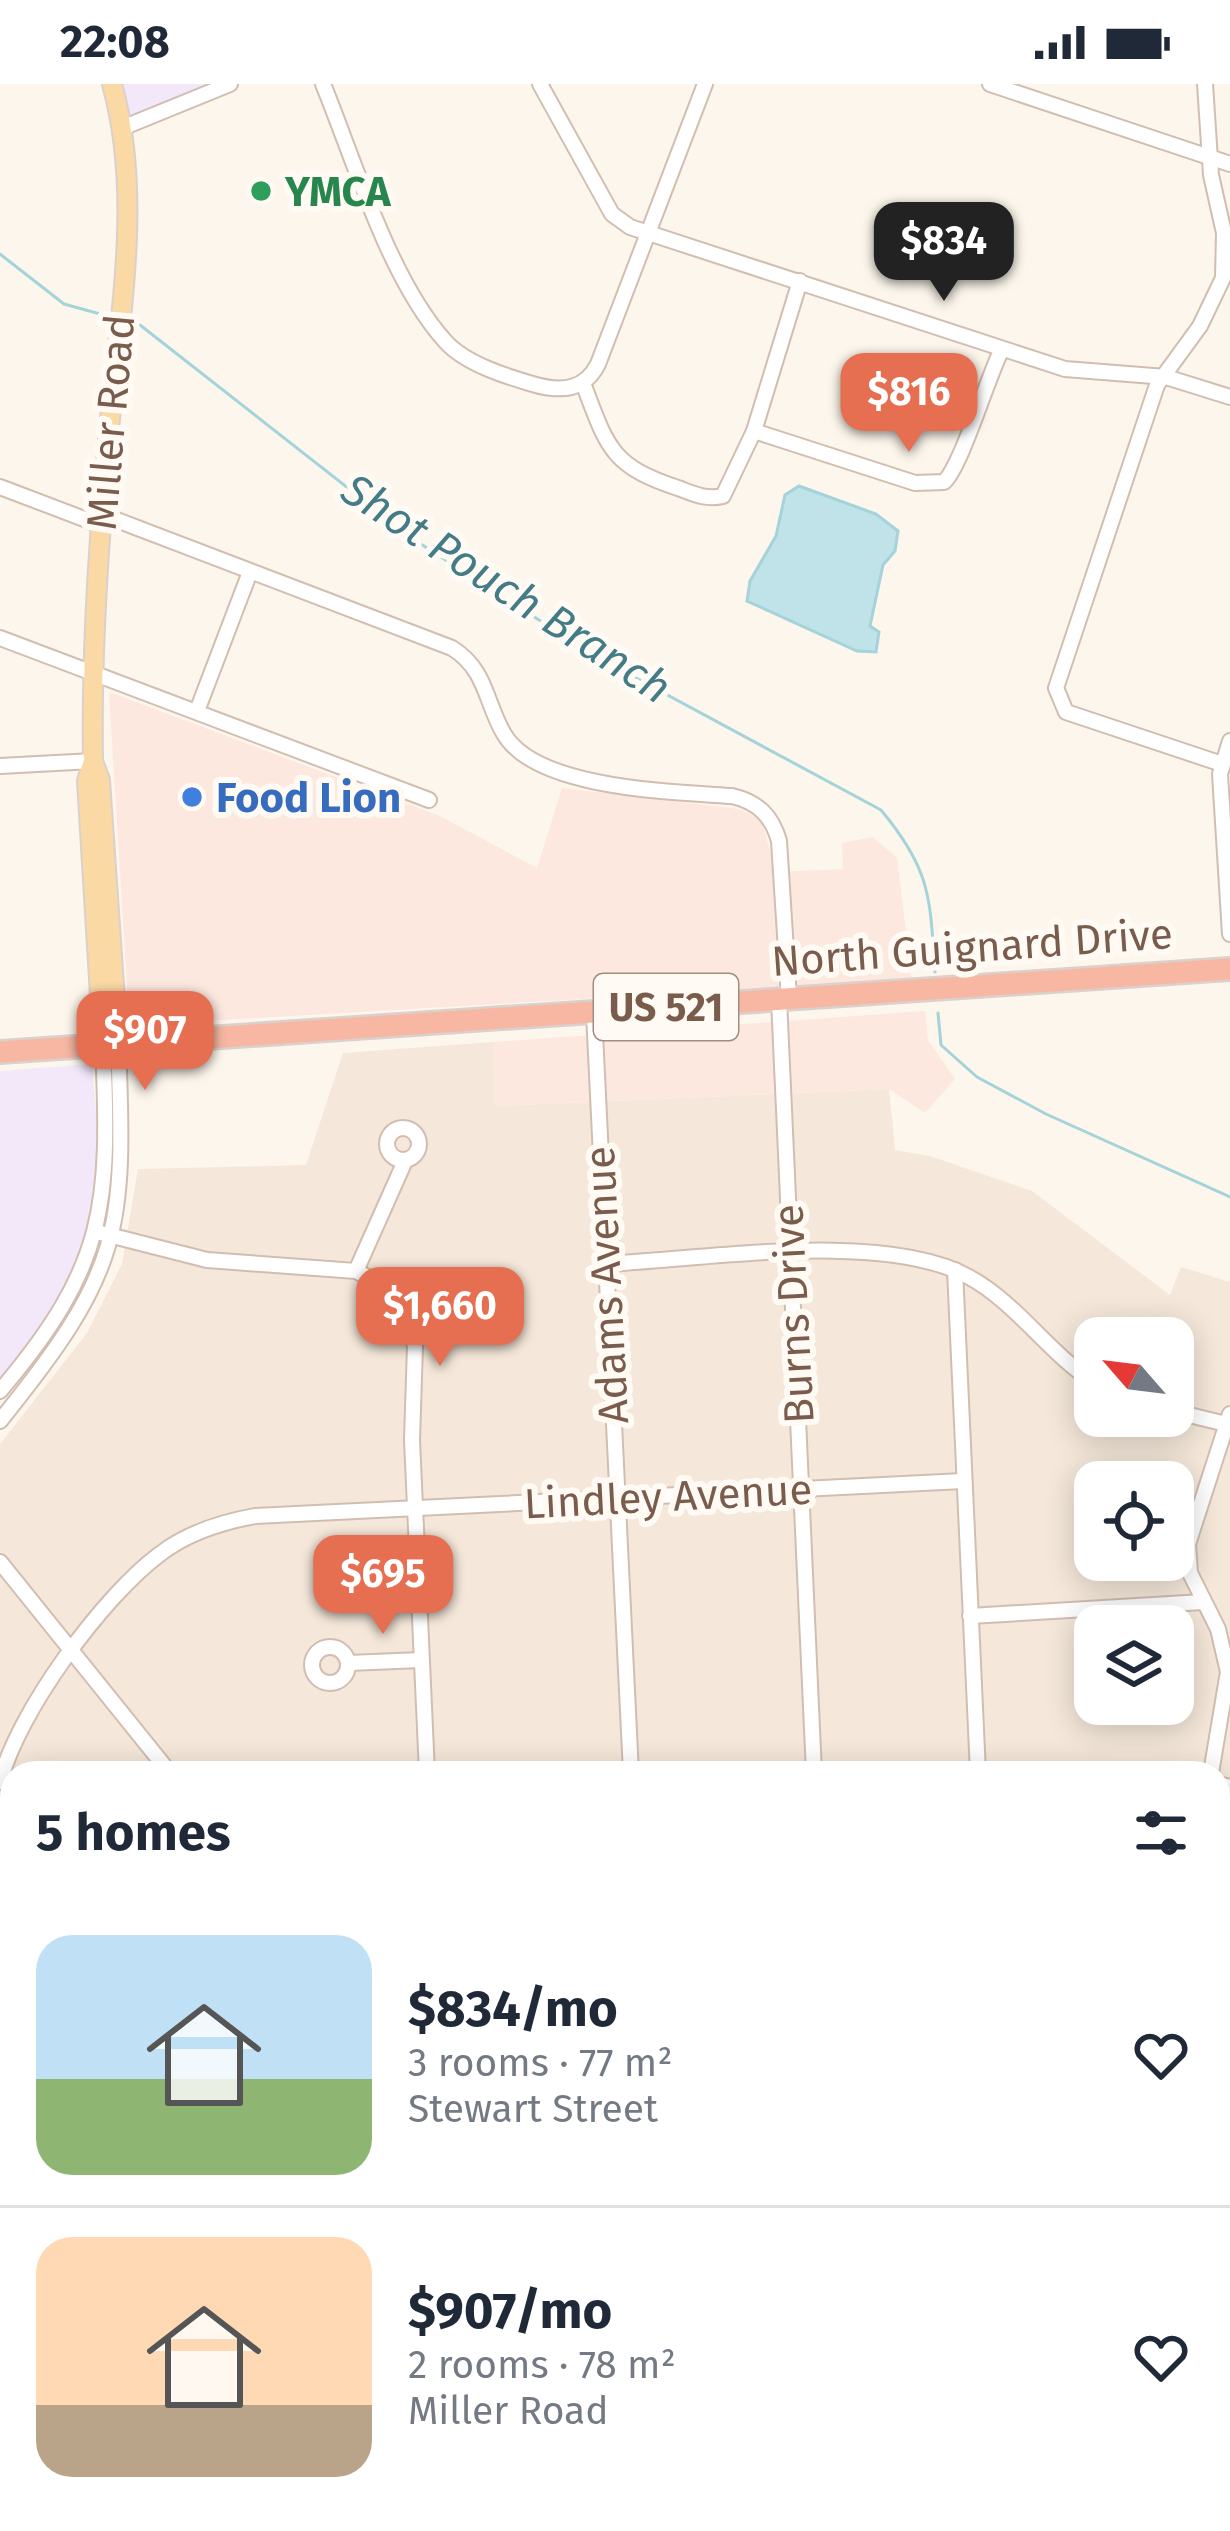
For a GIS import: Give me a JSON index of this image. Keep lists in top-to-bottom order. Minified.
{"streets":{"highway":["North Guignard Drive","US 521"],"main road":["Miller Road"],"street":["Adams Avenue","Burns Drive","Lindley Avenue"]},"crossings":[["Miller Road","North Guignard Drive"],["Miller Road","Burns Drive"],["North Guignard Drive","Adams Avenue"],["North Guignard Drive","Burns Drive"],["Adams Avenue","Lindley Avenue"],["Burns Drive","Lindley Avenue"]],"water":["Shot Pouch Branch"],"places":["YMCA","Food Lion"],"north":"top left","page":{"status":"22:08","price":["$834","$816","$907","$1,660","$695"],"heading":"5 homes","list":[{"name":"$834/mo","note":"3 rooms · 77 m² · Stewart Street"},{"name":"$907/mo","note":"2 rooms · 78 m² · Miller Road"}]}}
